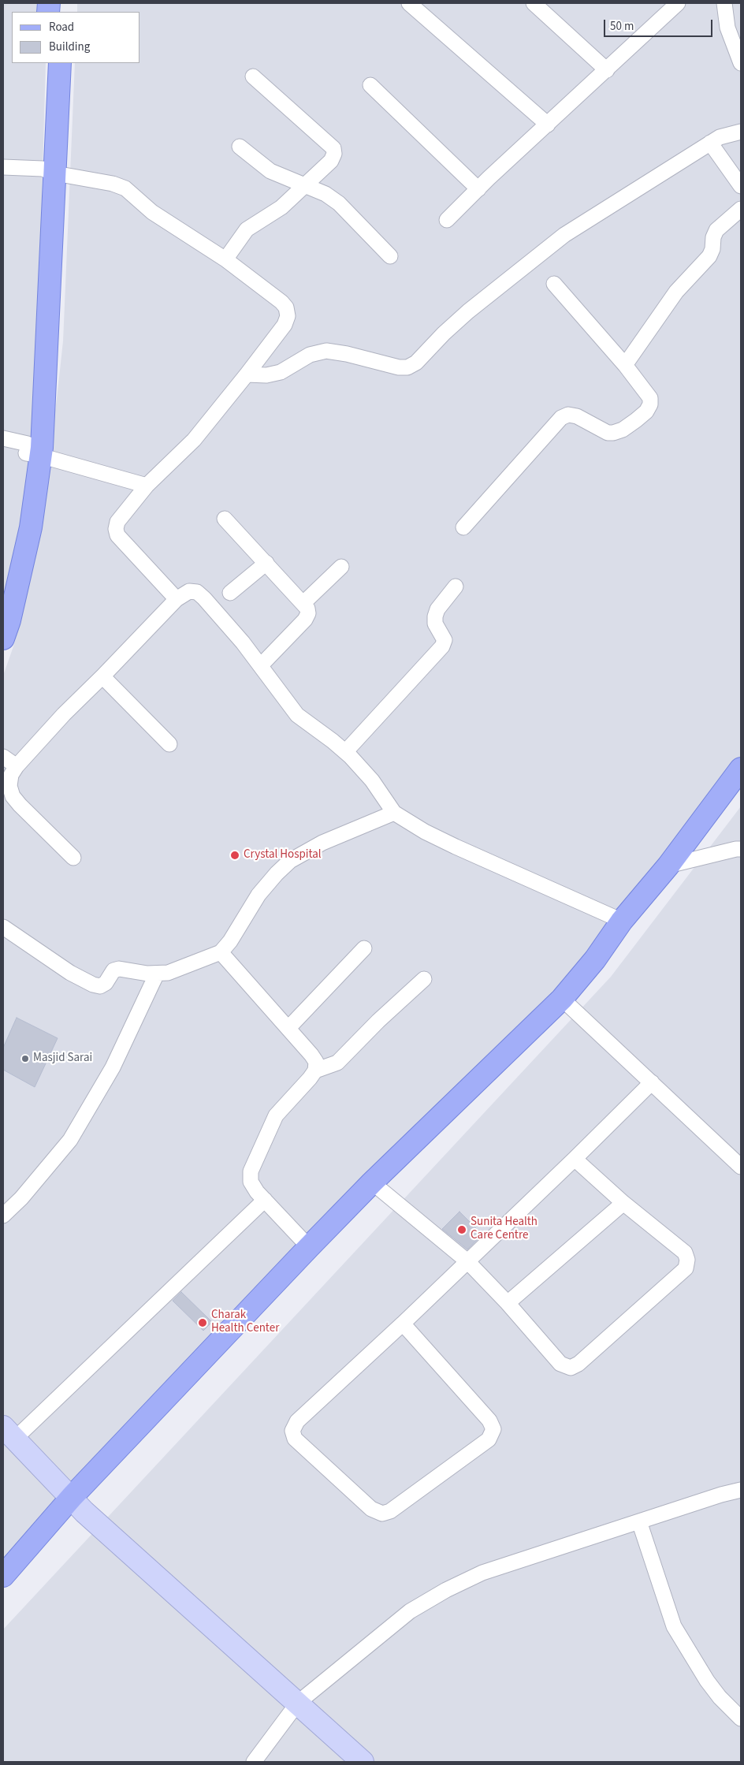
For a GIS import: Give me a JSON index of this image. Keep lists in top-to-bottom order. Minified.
{"places":["Crystal Hospital","Masjid Sarai","Sunita Health Care Centre","Charak Health Center"],"legend":["Road","Building"],"scale_bar":"50 m"}
